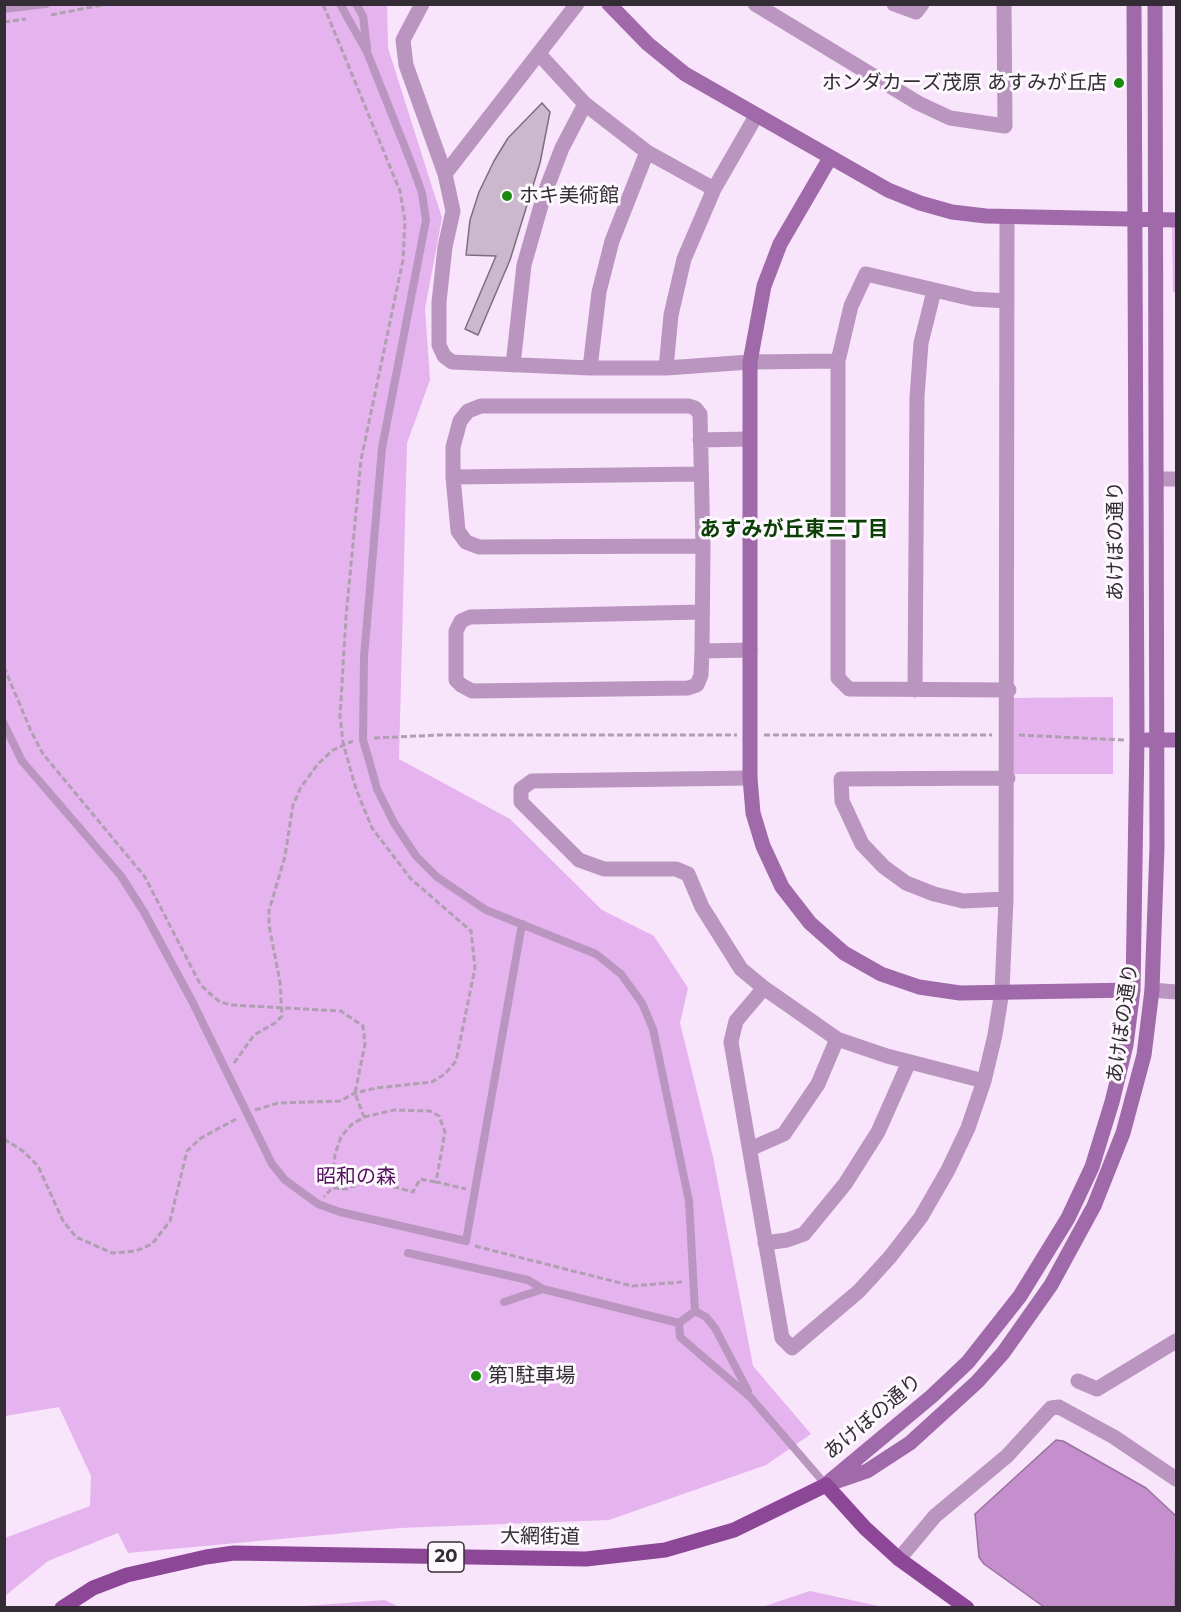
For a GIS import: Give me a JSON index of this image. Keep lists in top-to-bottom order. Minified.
{"streets":{"main road":["大網街道","20"],"street":["あけぼの通り"]},"crossings":[["あけぼの通り","大網街道"]],"districts":["あすみが丘東三丁目"],"parks":["昭和の森"],"places":["ホンダカーズ茂原 あすみが丘店","ホキ美術館","第1駐車場"]}
